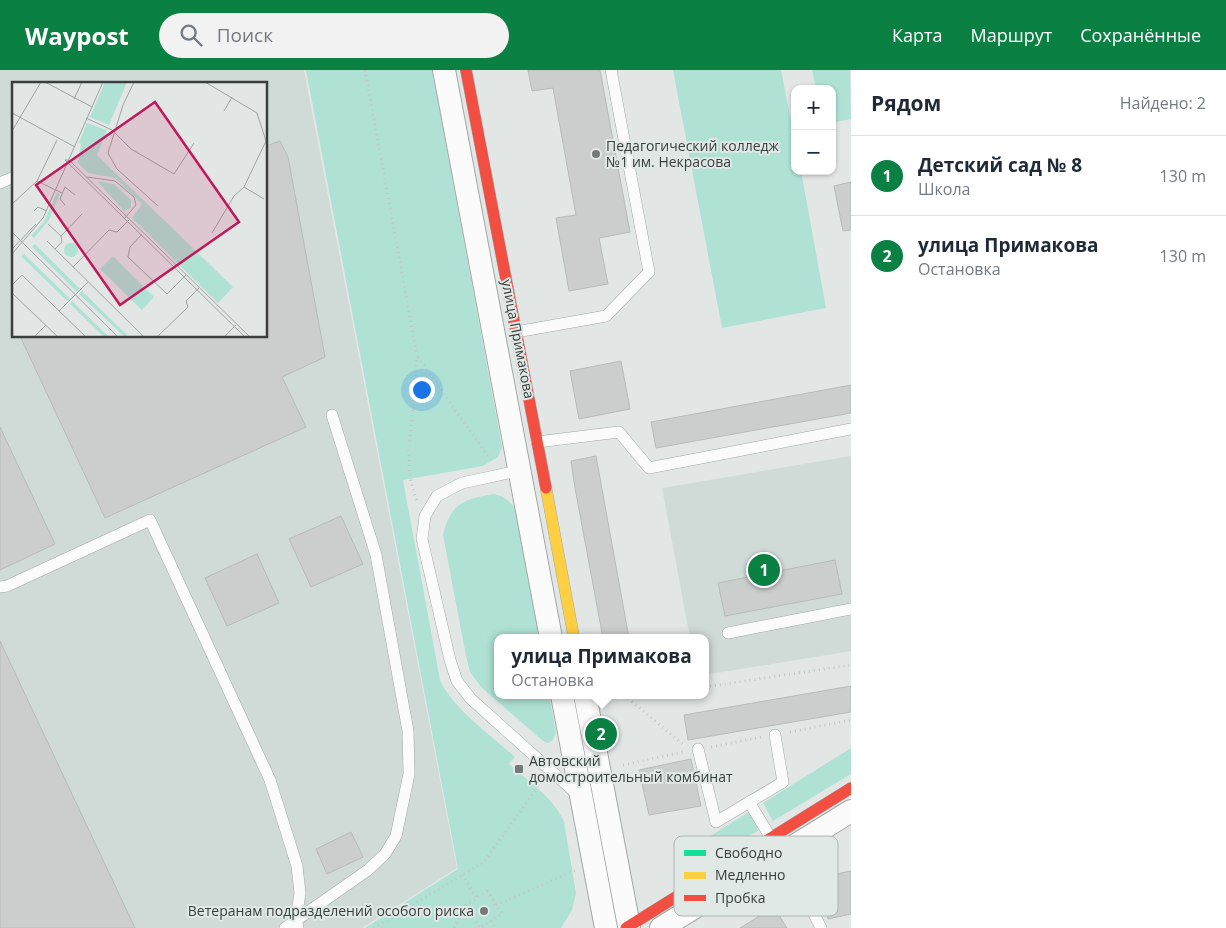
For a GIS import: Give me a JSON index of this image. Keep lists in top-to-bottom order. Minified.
{"streets":{"street":["улица Примакова"]},"places":{"other":["Педагогический колледж №1 им. Некрасова","Ветеранам подразделений особого риска"],"transit":["Автовский домостроительный комбинат"]},"legend":["Свободно","Медленно","Пробка"],"page":{"header":"Waypost","search":"Поиск","nav":["Карта","Маршрут","Сохранённые"],"heading":["Рядом","Найдено: 2"],"map_buttons":["+","−"],"list":[{"mark":"1","name":"Детский сад № 8","note":"Школа","value":"130 m"},{"mark":"2","name":"улица Примакова","note":"Остановка","value":"130 m"}],"pins":["1","2"],"popup":["улица Примакова","Остановка"]}}
